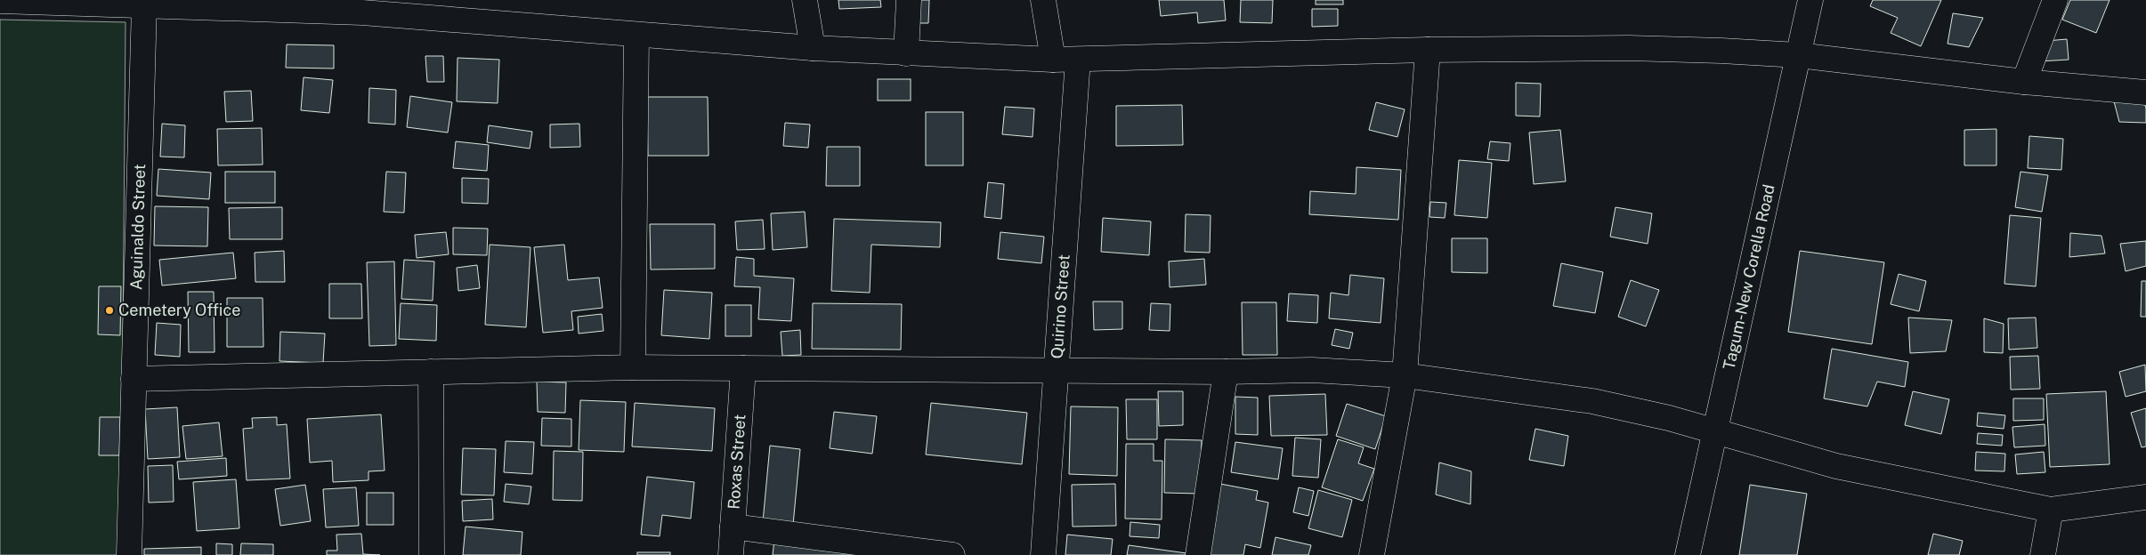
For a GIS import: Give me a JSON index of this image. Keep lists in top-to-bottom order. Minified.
{"streets":{"street":["Aguinaldo Street","Tagum-New Corella Road","Quirino Street","Roxas Street"]},"places":["Cemetery Office"]}
